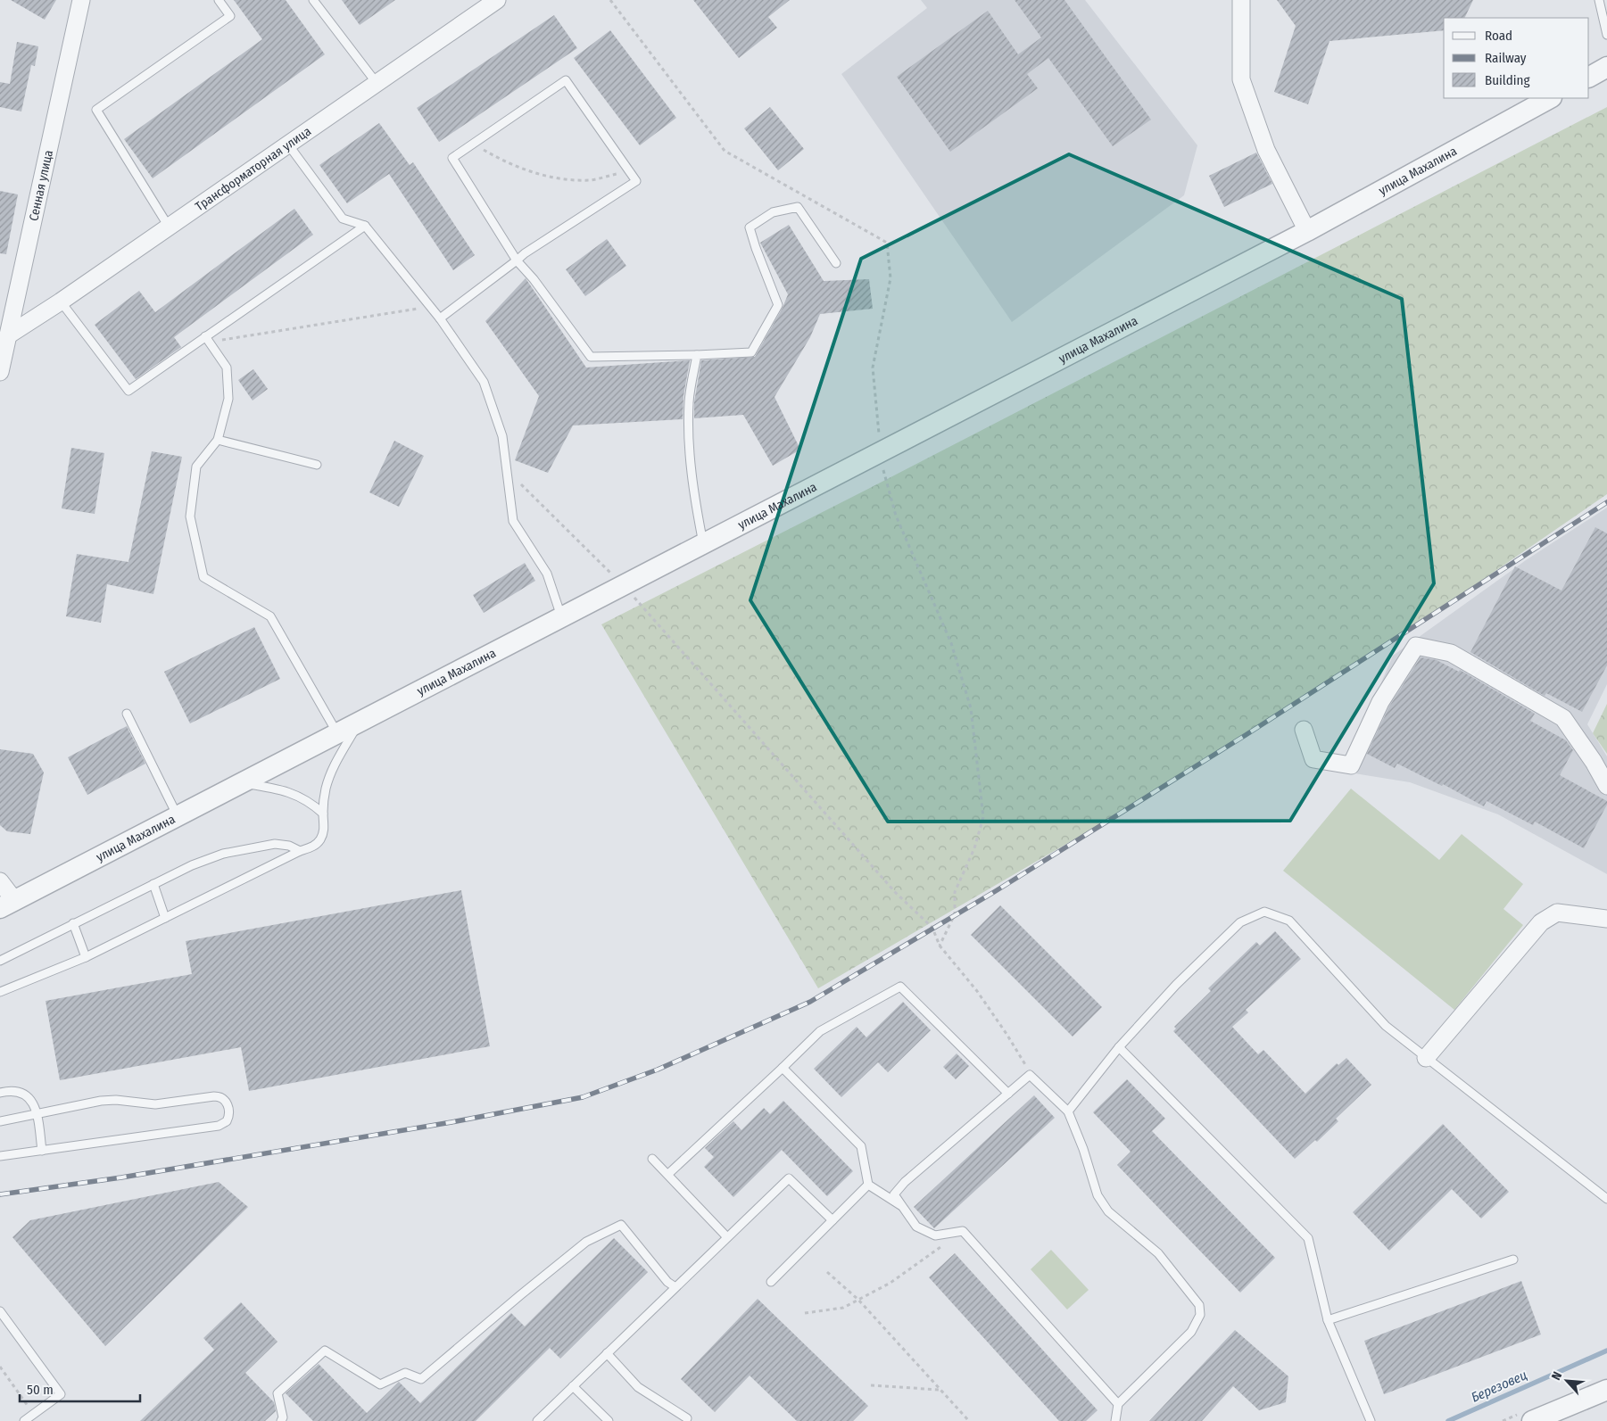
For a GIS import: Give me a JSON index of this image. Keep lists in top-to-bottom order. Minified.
{"streets":{"street":["Трансформаторная улица","улица Махалина","Сенная улица"]},"crossings":[["Трансформаторная улица","Сенная улица"]],"water":["Березовец"],"legend":["Road","Railway","Building"],"scale_bar":"50 m","north":"top left"}
